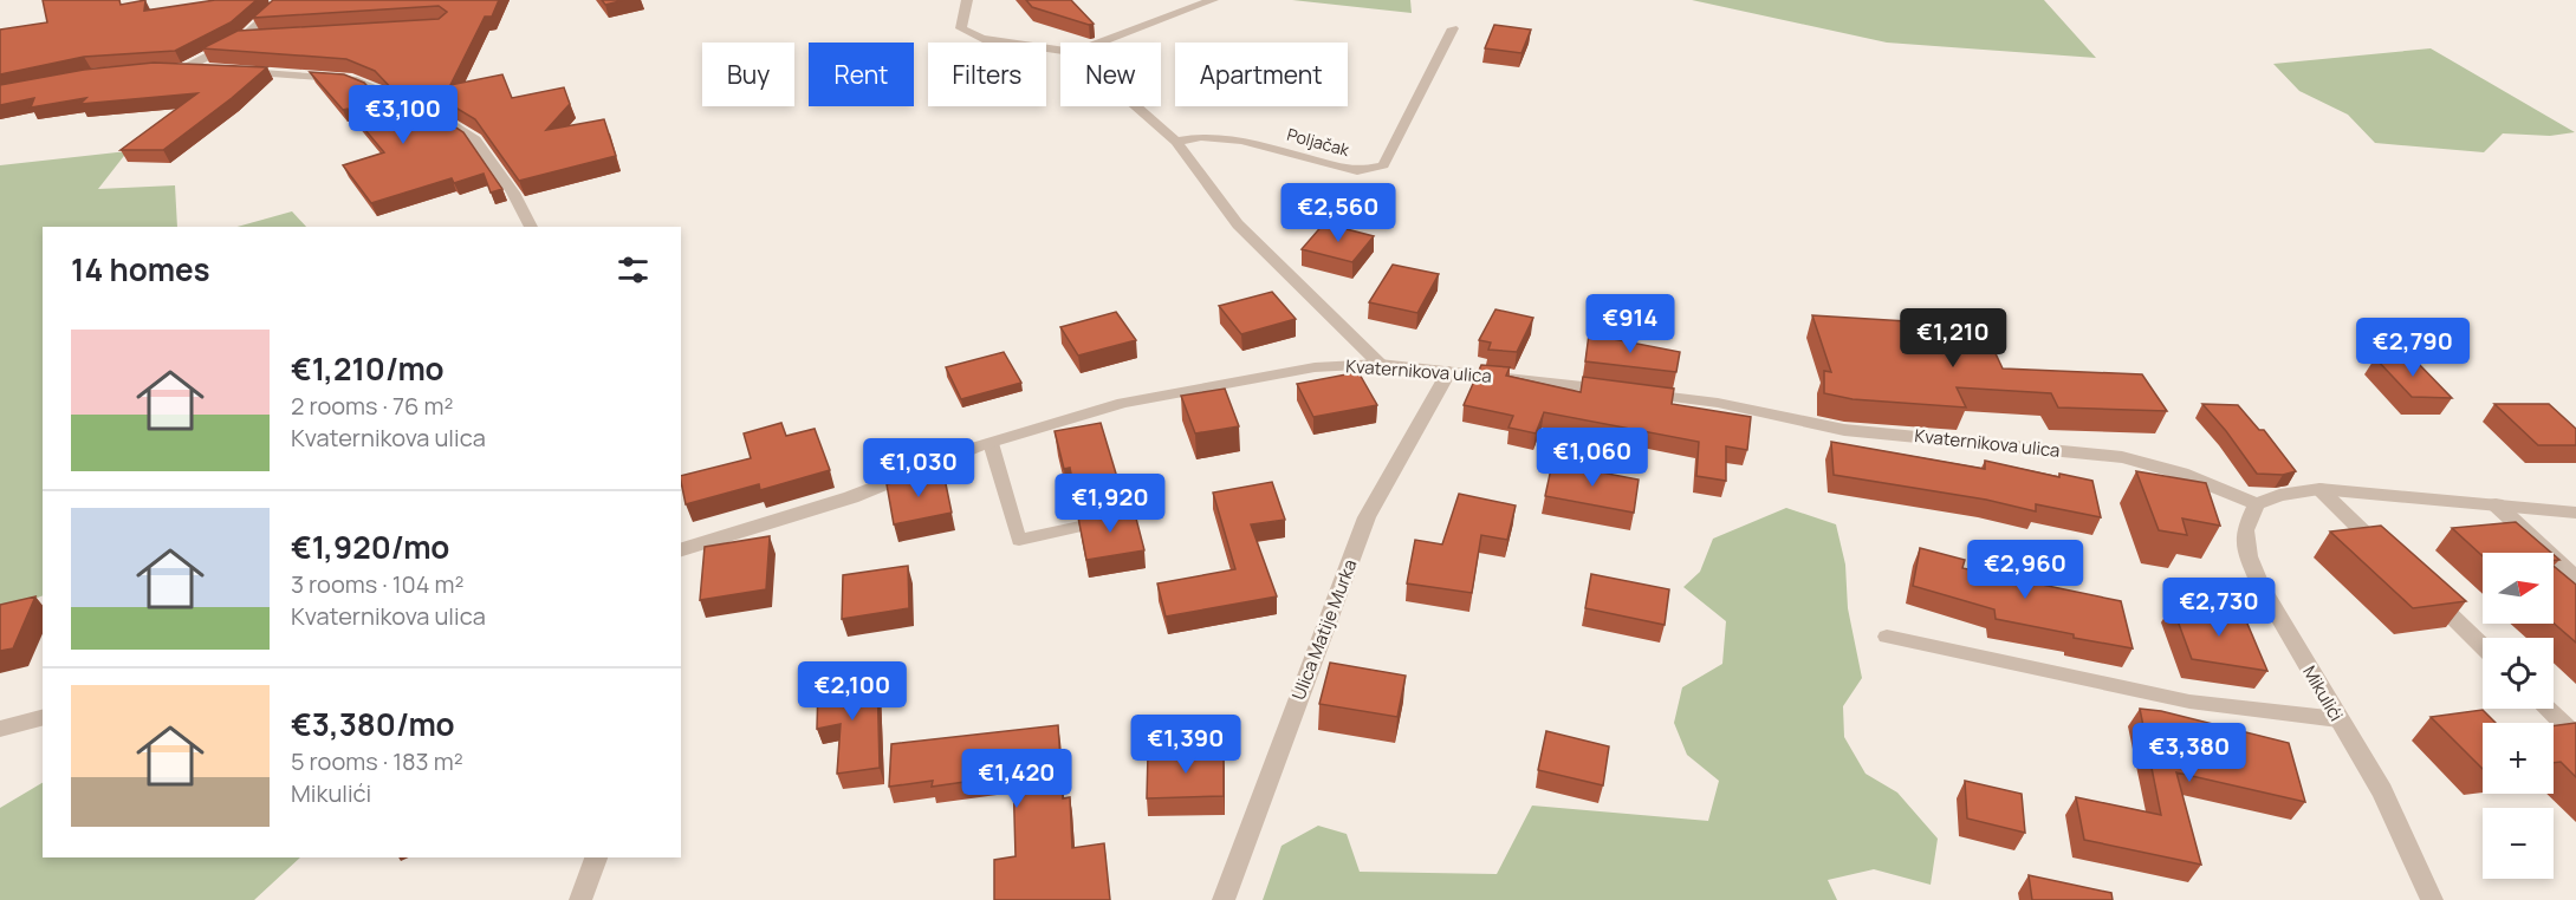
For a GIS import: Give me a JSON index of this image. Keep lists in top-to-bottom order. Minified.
{"streets":{"street":["Poljačak","Kvaternikova ulica","Ulica Matije Murka","Mikulići"]},"crossings":[["Kvaternikova ulica","Ulica Matije Murka"],["Kvaternikova ulica","Mikulići"]],"north":"right","page":{"chip":["Buy","Rent","Filters","New","Apartment"],"price":["€3,100","€2,560","€914","€1,210","€2,790","€1,060","€1,030","€1,920","€2,960","€2,730","€2,100","€1,390","€3,380","€1,420"],"heading":"14 homes","list":[{"name":"€1,210/mo","note":"2 rooms · 76 m² · Kvaternikova ulica"},{"name":"€1,920/mo","note":"3 rooms · 104 m² · Kvaternikova ulica"},{"name":"€3,380/mo","note":"5 rooms · 183 m² · Mikulići"}],"map_buttons":["+","−"]}}
